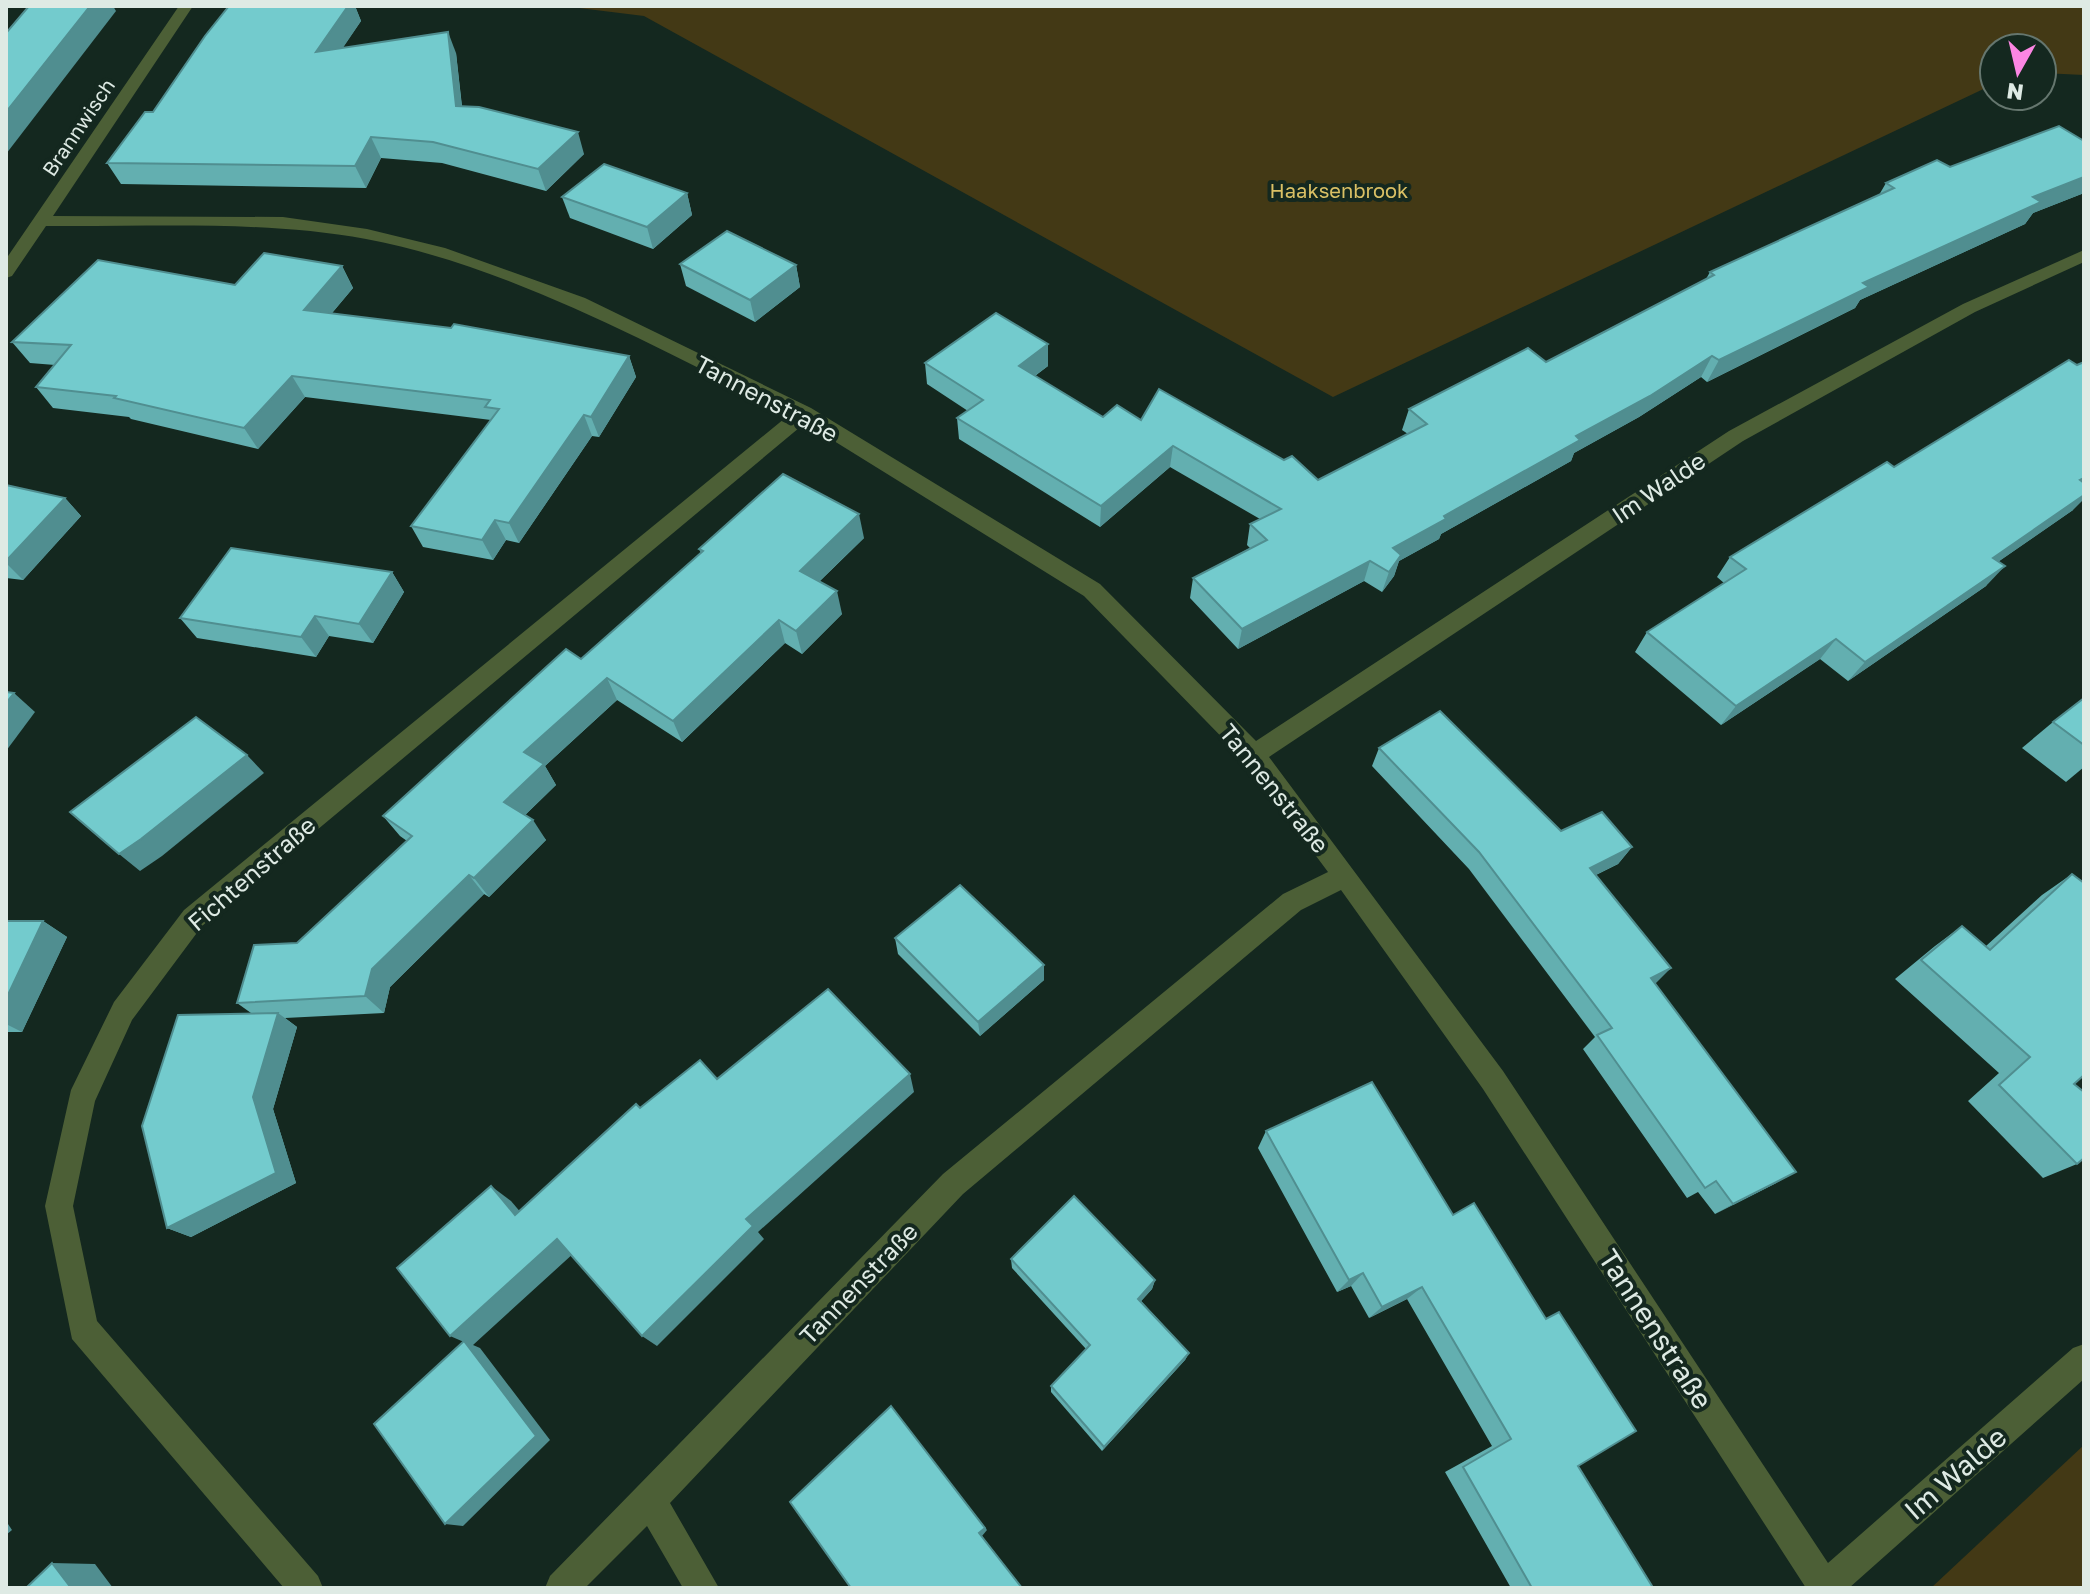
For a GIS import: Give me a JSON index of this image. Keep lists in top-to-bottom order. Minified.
{"streets":{"street":["Brannwisch","Tannenstraße","Im Walde","Fichtenstraße"]},"crossings":[["Brannwisch","Tannenstraße"],["Tannenstraße","Im Walde"],["Tannenstraße","Fichtenstraße"]],"parks":["Haaksenbrook"],"north":"bottom"}
